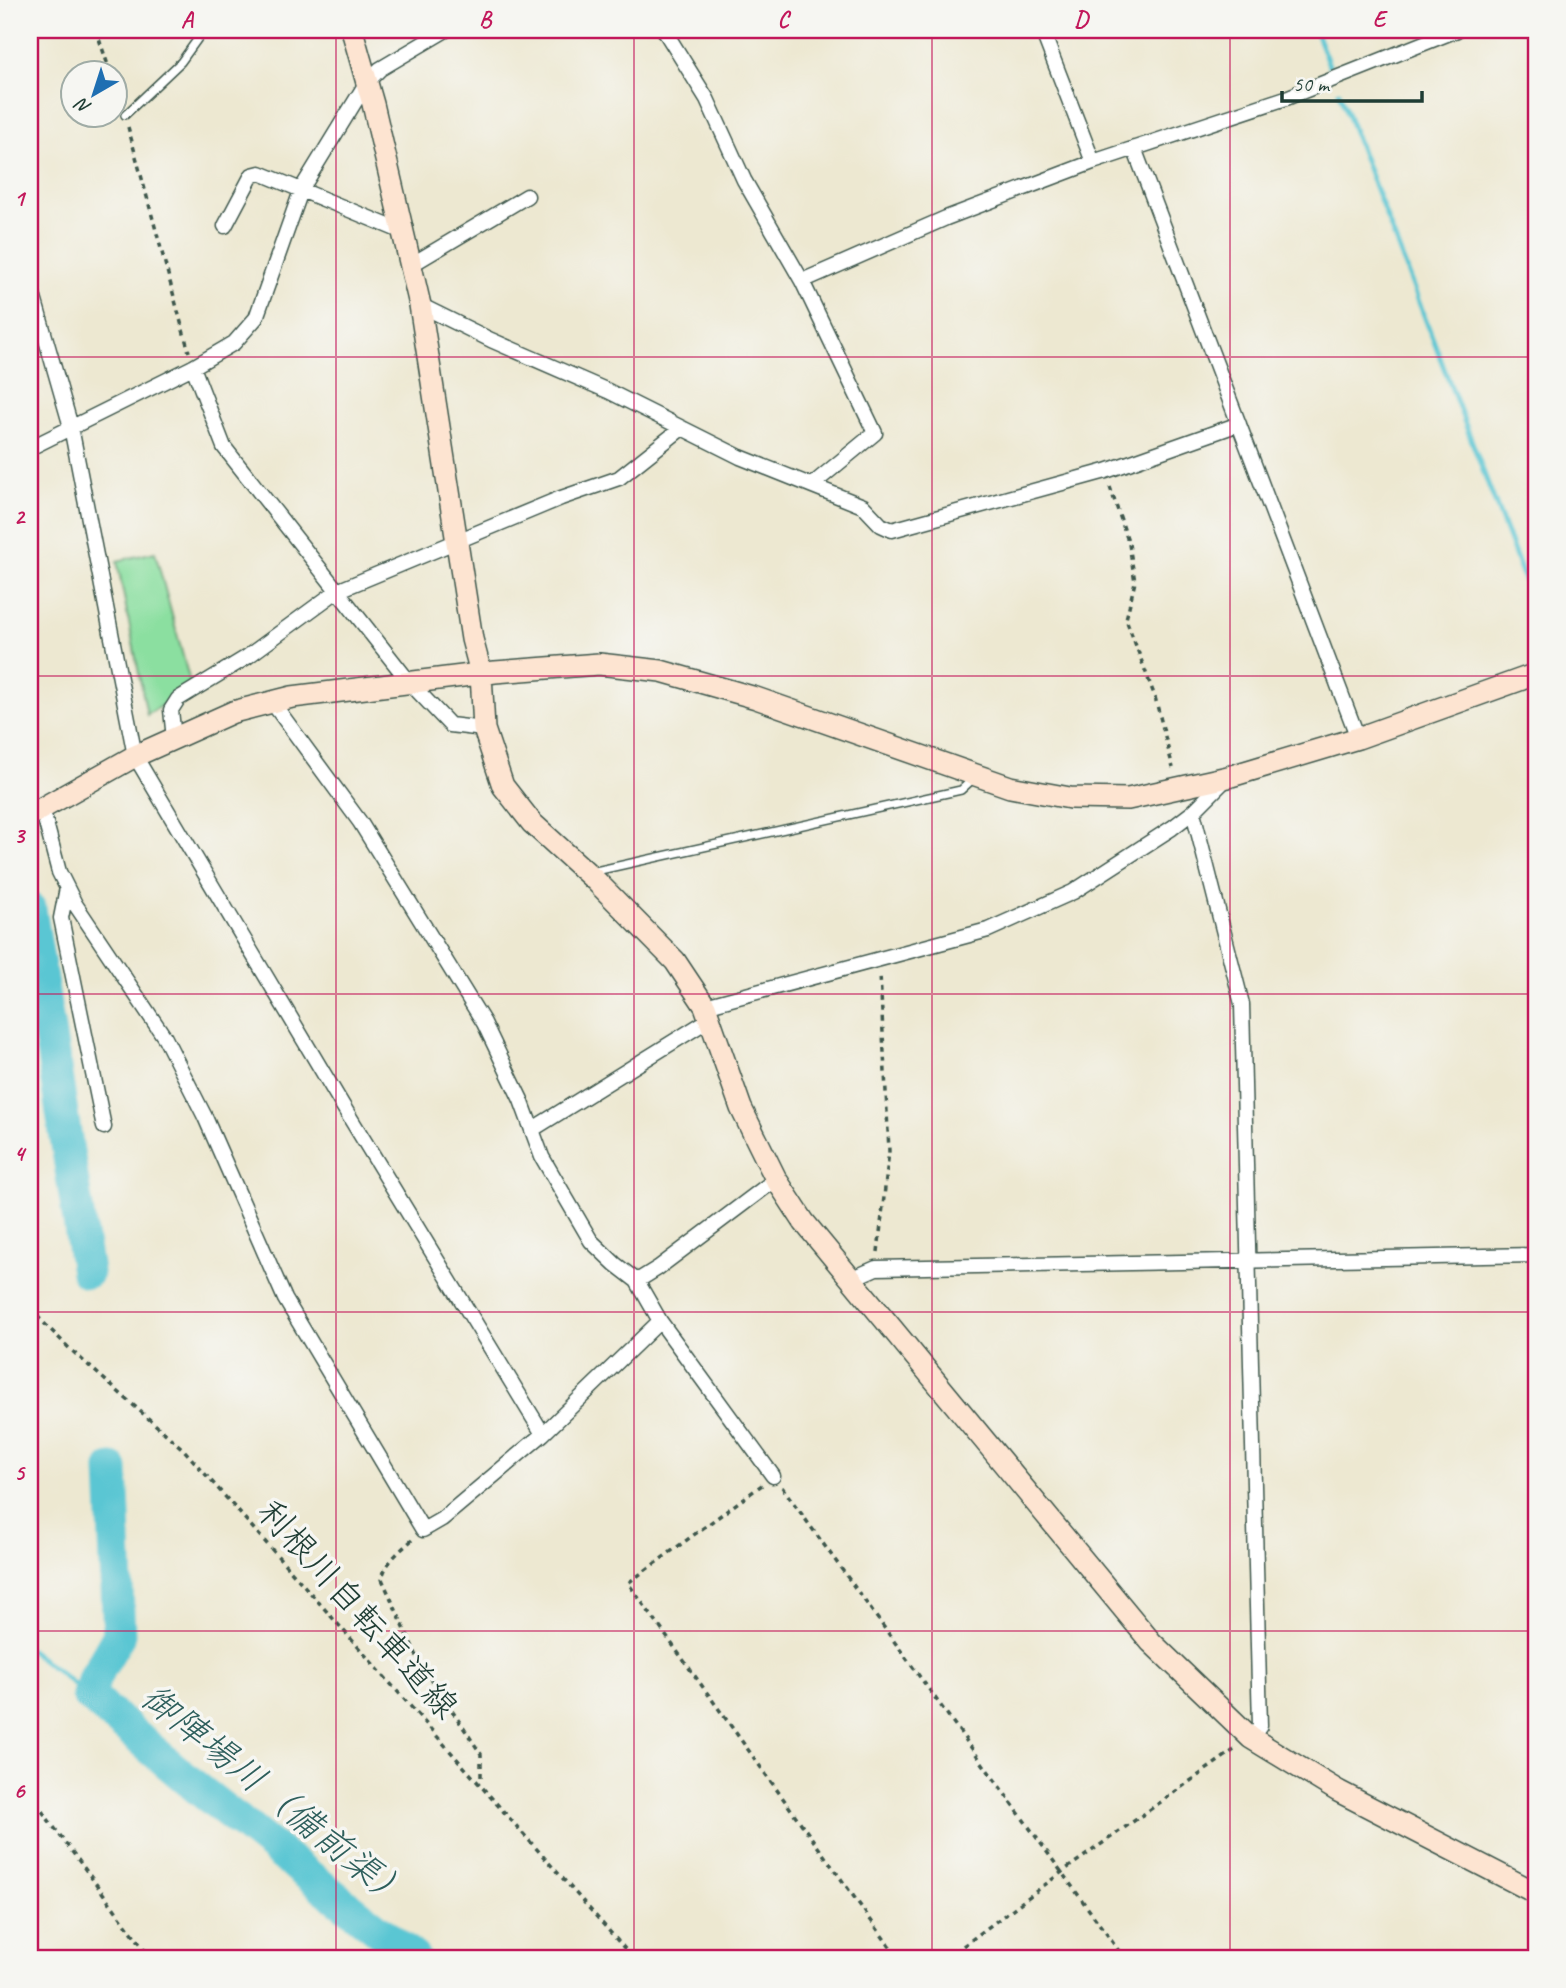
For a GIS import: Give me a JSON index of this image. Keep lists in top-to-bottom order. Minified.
{"streets":{"path":["利根川自転車道線"]},"water":["御陣場川（備前渠）"],"scale_bar":"50 m","north":"bottom left","grid":{"columns":["A","B","C","D","E"],"rows":["1","2","3","4","5","6"]}}
